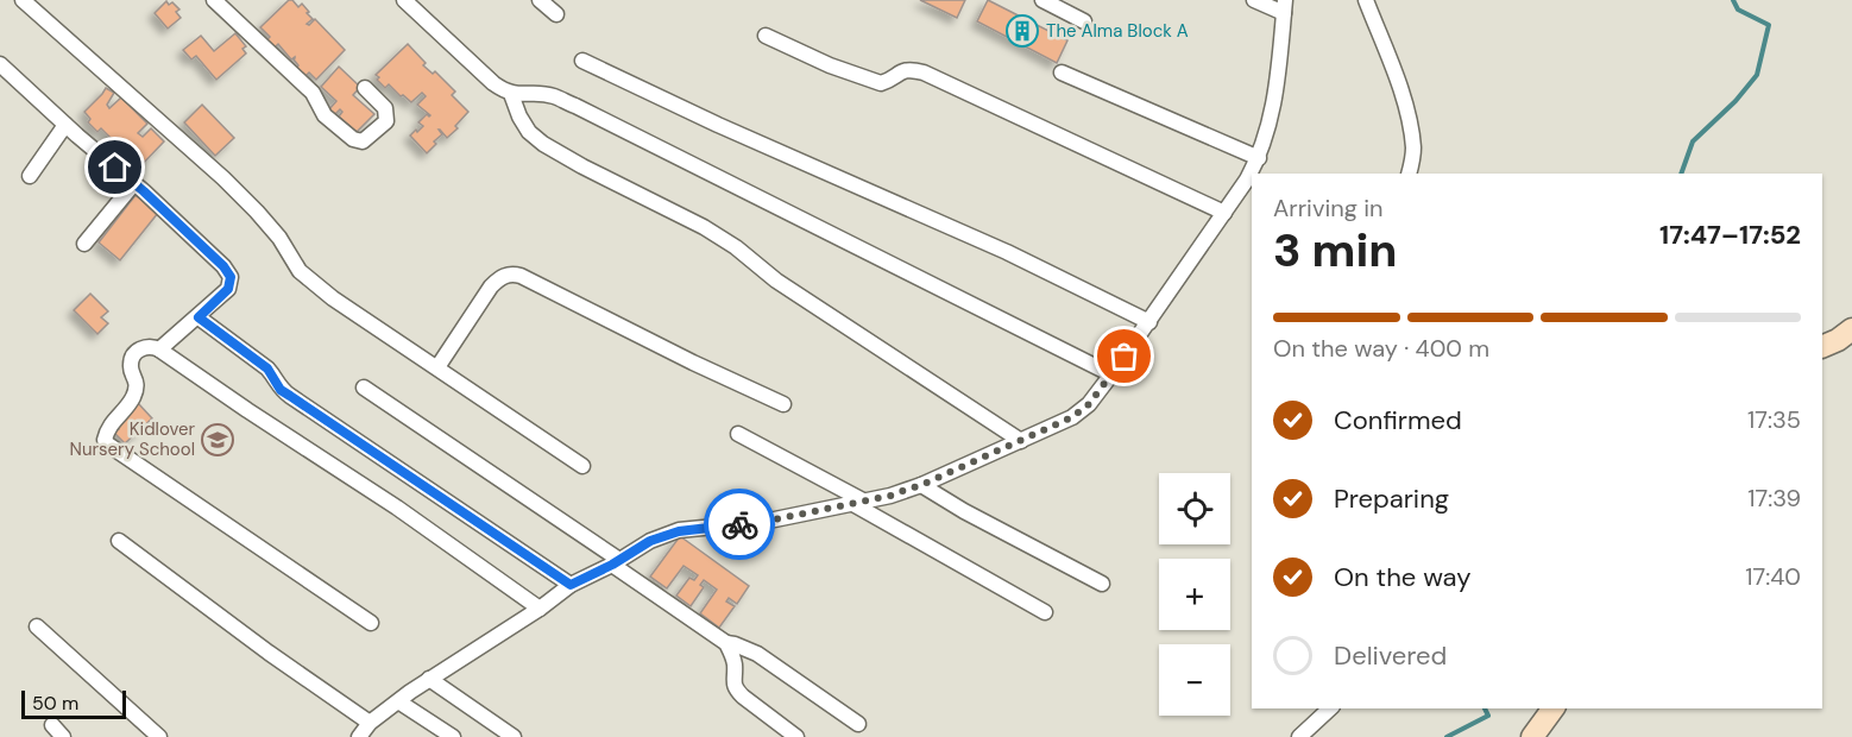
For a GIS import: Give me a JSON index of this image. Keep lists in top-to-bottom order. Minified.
{"places":{"building":["The Alma Block A"],"school or university":["Kidlover Nursery School"]},"scale_bar":"50 m","page":{"heading":["3 min","Arriving in","17:47–17:52"],"bar":"On the way · 400 m","list":[["Confirmed","17:35"],["Preparing","17:39"],["On the way","17:40"],"Delivered"],"map_buttons":["+","−"],"scale":"50 m"}}
